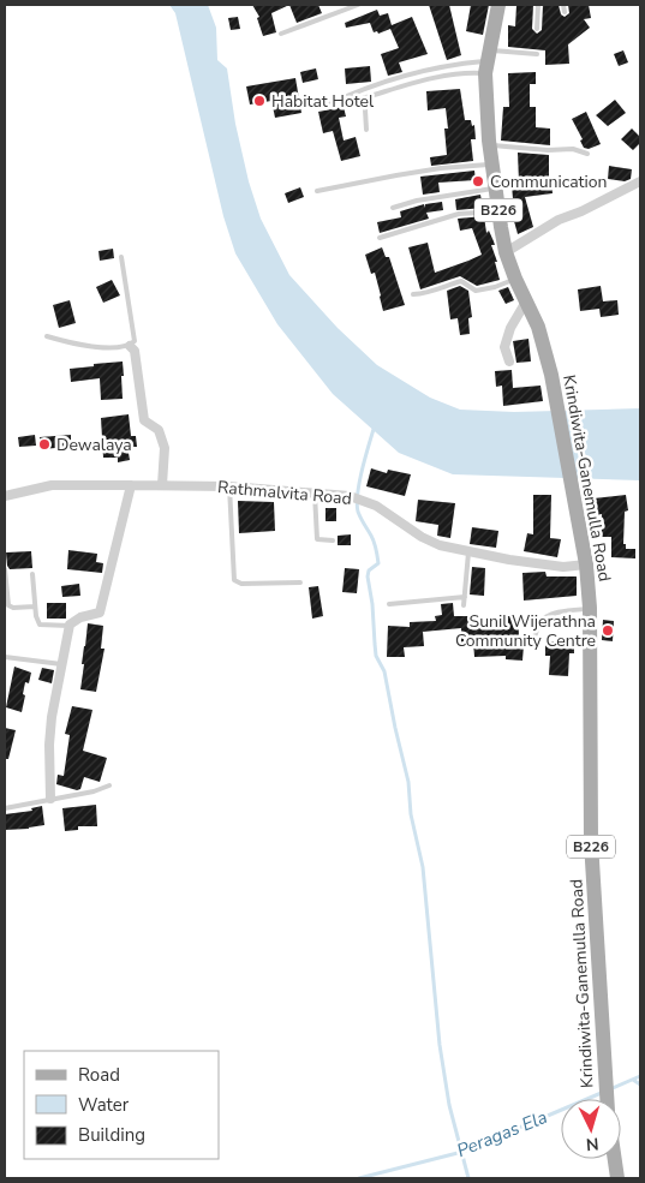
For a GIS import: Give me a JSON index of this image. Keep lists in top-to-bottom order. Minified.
{"streets":{"main road":["B226","Krindiwita-Ganemulla Road"],"street":["Rathmalvita Road"]},"crossings":[["Krindiwita-Ganemulla Road","Rathmalvita Road"]],"water":["Peragas Ela"],"places":["Habitat Hotel","Communication","Dewalaya","Sunil Wijerathna Community Centre"],"legend":["Road","Water","Building"],"north":"bottom"}
